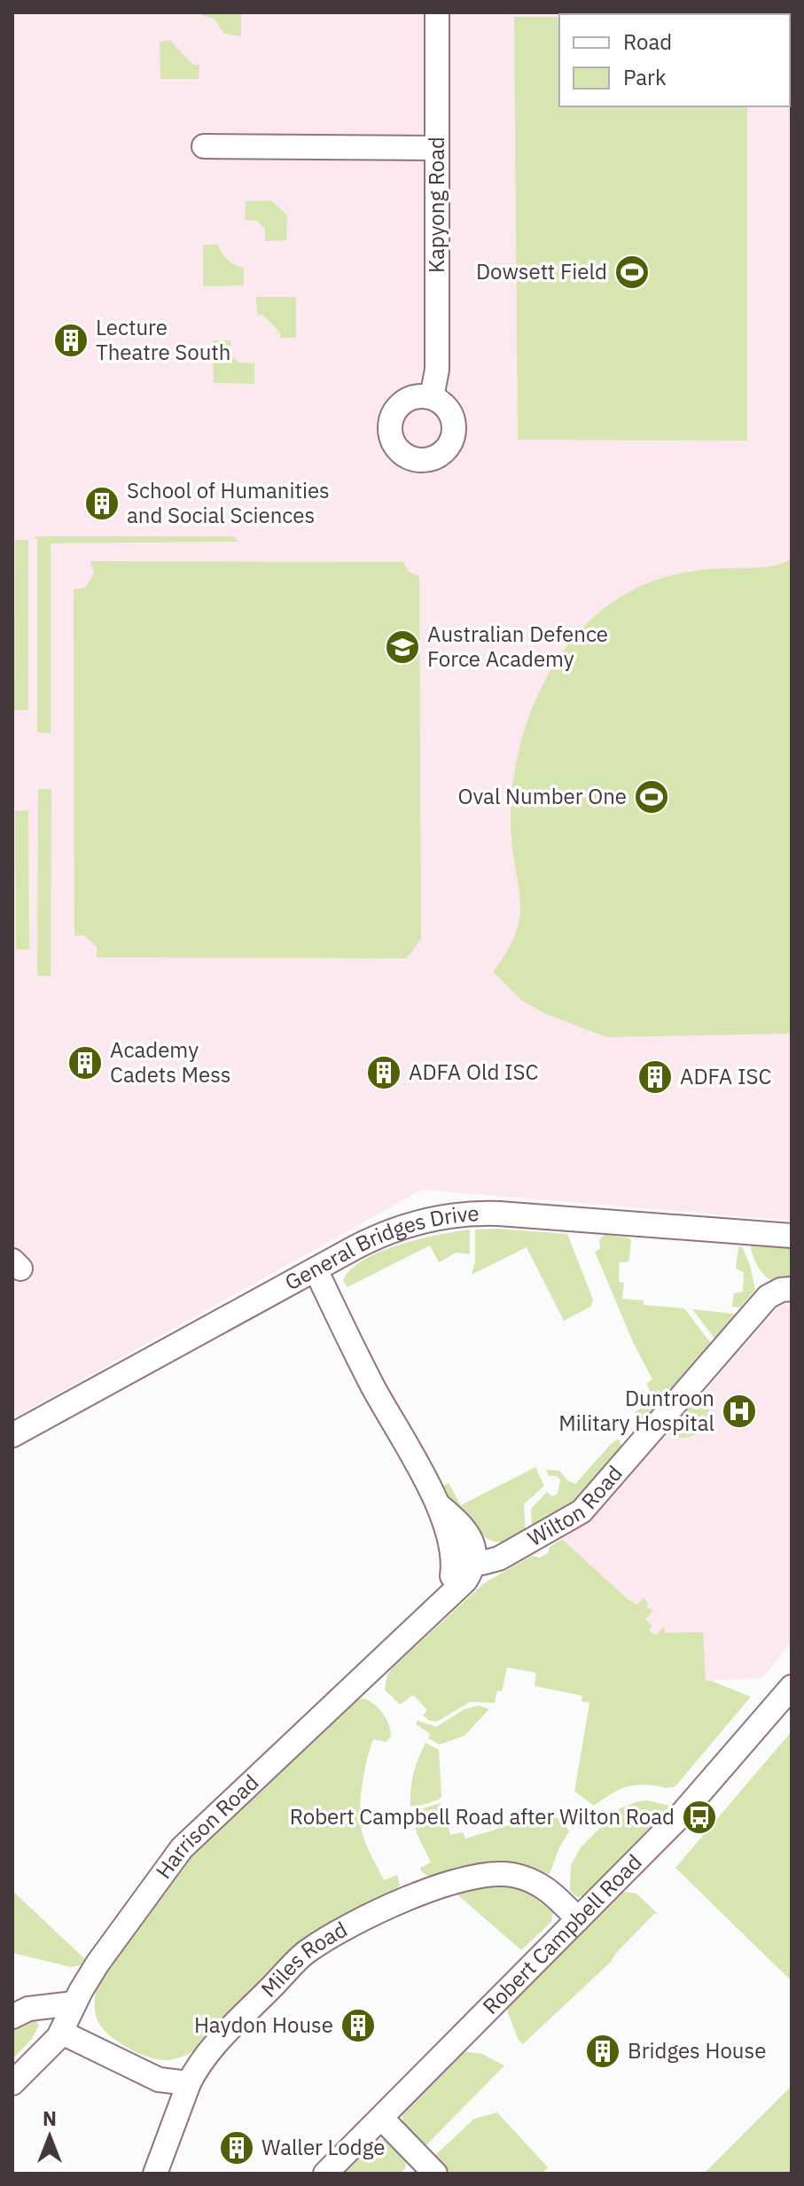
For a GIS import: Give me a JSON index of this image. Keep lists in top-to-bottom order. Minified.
{"streets":{"street":["Kapyong Road","General Bridges Drive","Wilton Road","Harrison Road","Robert Campbell Road","Miles Road"]},"crossings":[["Wilton Road","Harrison Road"],["Robert Campbell Road","Miles Road"]],"places":{"sports":["Dowsett Field","Oval Number One"],"building":["Lecture Theatre South","School of Humanities and Social Sciences","Academy Cadets Mess","ADFA Old ISC","ADFA ISC","Haydon House","Bridges House","Waller Lodge"],"school or university":["Australian Defence Force Academy"],"hospital":["Duntroon Military Hospital"],"bus stop":["Robert Campbell Road after Wilton Road"]},"legend":["Road","Park"],"north":"top"}
